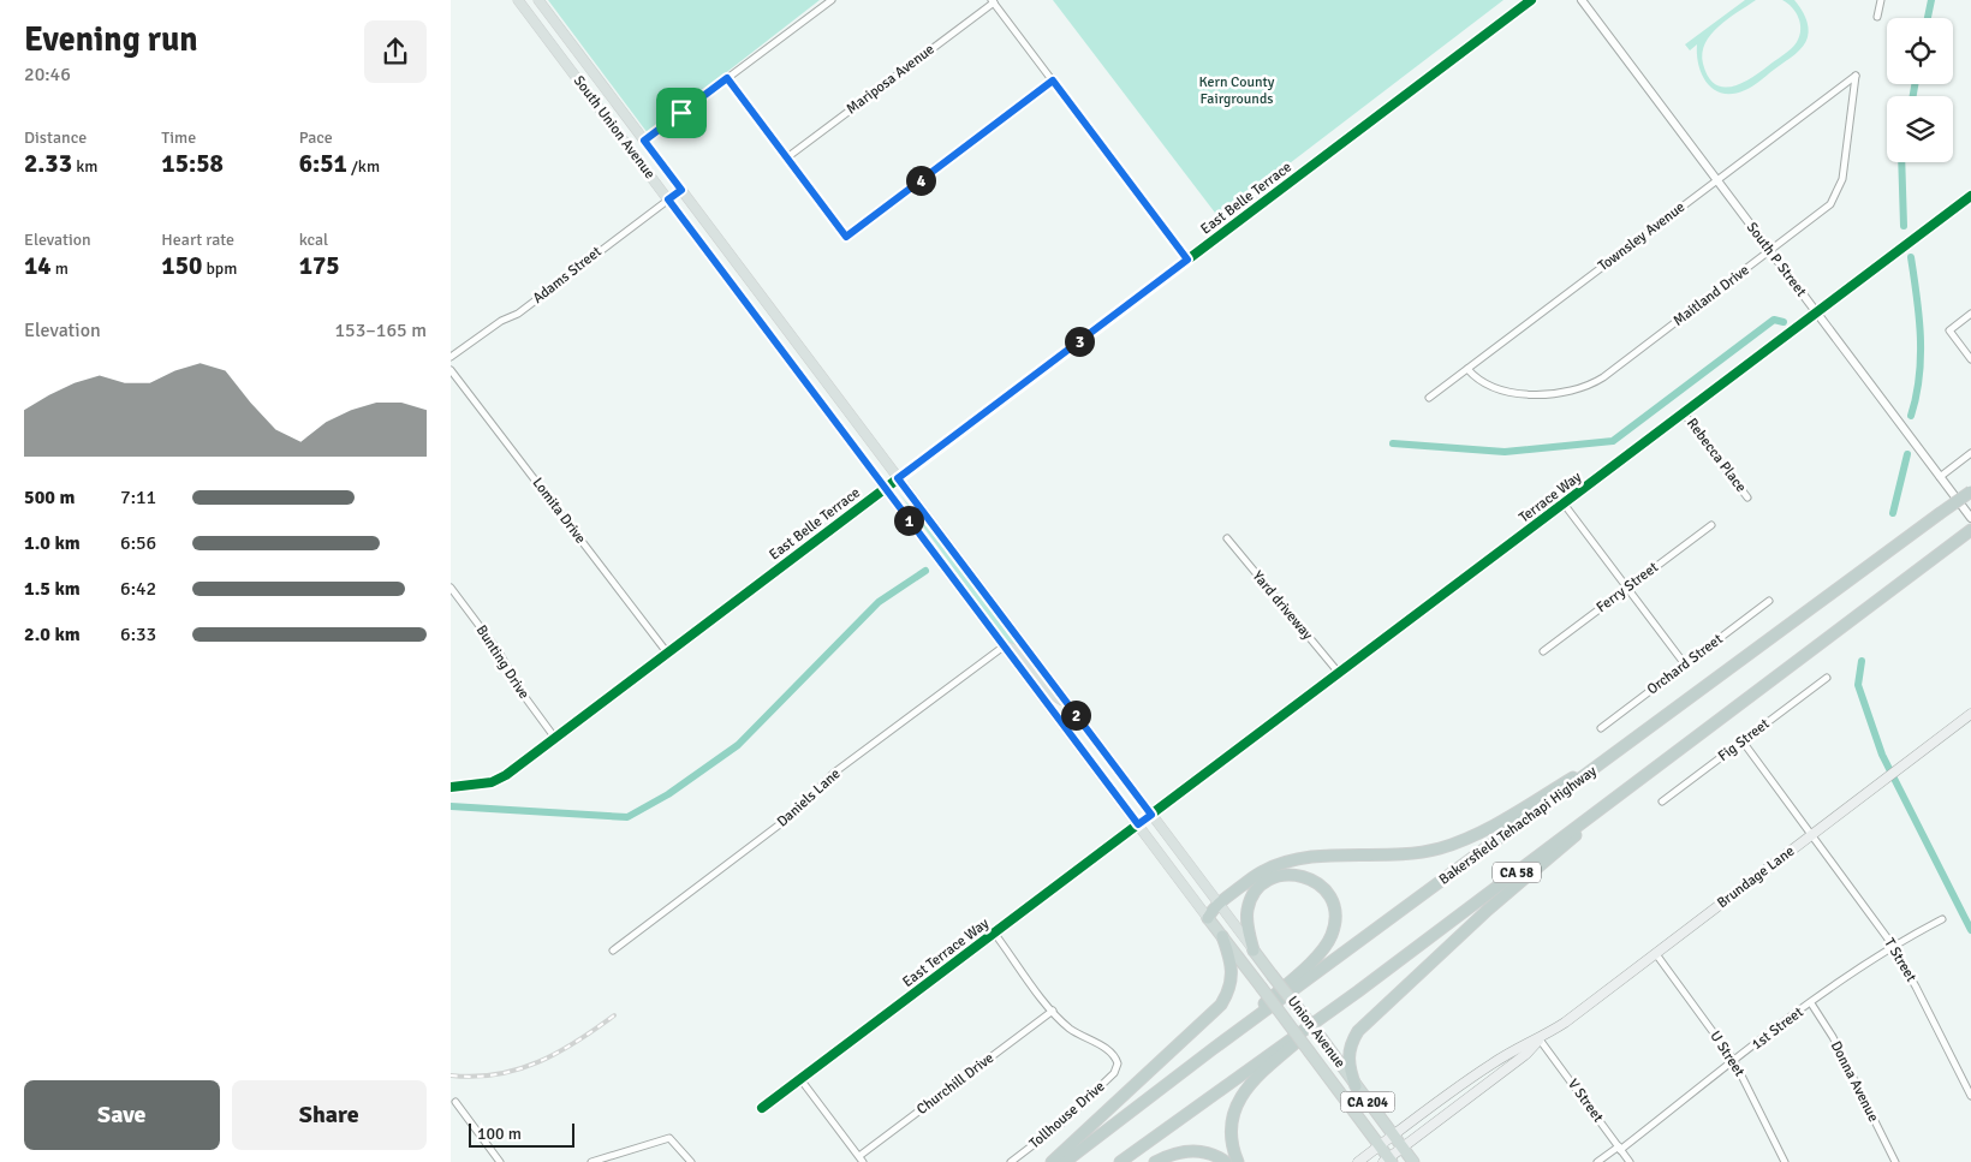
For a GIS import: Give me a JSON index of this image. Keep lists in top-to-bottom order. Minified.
{"streets":{"highway":["Bakersfield Tehachapi Highway","CA 58","Union Avenue","CA 204"],"main road":["South Union Avenue","Brundage Lane"],"street":["Mariposa Avenue","East Belle Terrace","Townsley Avenue","South P Street","Adams Street","Maitland Drive","Rebecca Place","Terrace Way","Lomita Drive","Ferry Street","Yard driveway","Bunting Drive","Orchard Street","Fig Street","Daniels Lane","East Terrace Way","T Street","1st Street","U Street","Donna Avenue","Churchill Drive","V Street","Tollhouse Drive"]},"crossings":[["South Union Avenue","East Belle Terrace"],["South Union Avenue","Adams Street"],["South Union Avenue","Terrace Way"],["South Union Avenue","Daniels Lane"],["South Union Avenue","East Terrace Way"],["South Union Avenue","Union Avenue"],["East Belle Terrace","Lomita Drive"],["East Belle Terrace","Bunting Drive"],["Townsley Avenue","South P Street"],["Townsley Avenue","Maitland Drive"],["South P Street","Maitland Drive"],["South P Street","Terrace Way"],["Rebecca Place","Terrace Way"],["Terrace Way","Yard driveway"],["Terrace Way","East Terrace Way"],["Fig Street","T Street"],["Brundage Lane","T Street"],["Brundage Lane","Union Avenue"],["Brundage Lane","U Street"],["Brundage Lane","V Street"],["T Street","1st Street"],["1st Street","U Street"],["1st Street","Donna Avenue"],["1st Street","V Street"],["Churchill Drive","Tollhouse Drive"]],"parks":["Kern County Fairgrounds"],"scale_bar":"100 m","page":{"heading":["Evening run","20:46"],"stats":[["Distance","2.33 km"],["Time","15:58"],["Pace","6:51 /km"],["Elevation","14 m"],["Heart rate","150 bpm"],["kcal","175"]],"pins":["4","3","1","2"],"chart":["Elevation","153–165 m"],"list":[{"name":"500 m","note":"7:11"},{"name":"1.0 km","note":"6:56"},{"name":"1.5 km","note":"6:42"},{"name":"2.0 km","note":"6:33"}],"buttons":["Save","Share"],"scale":"100 m"}}
